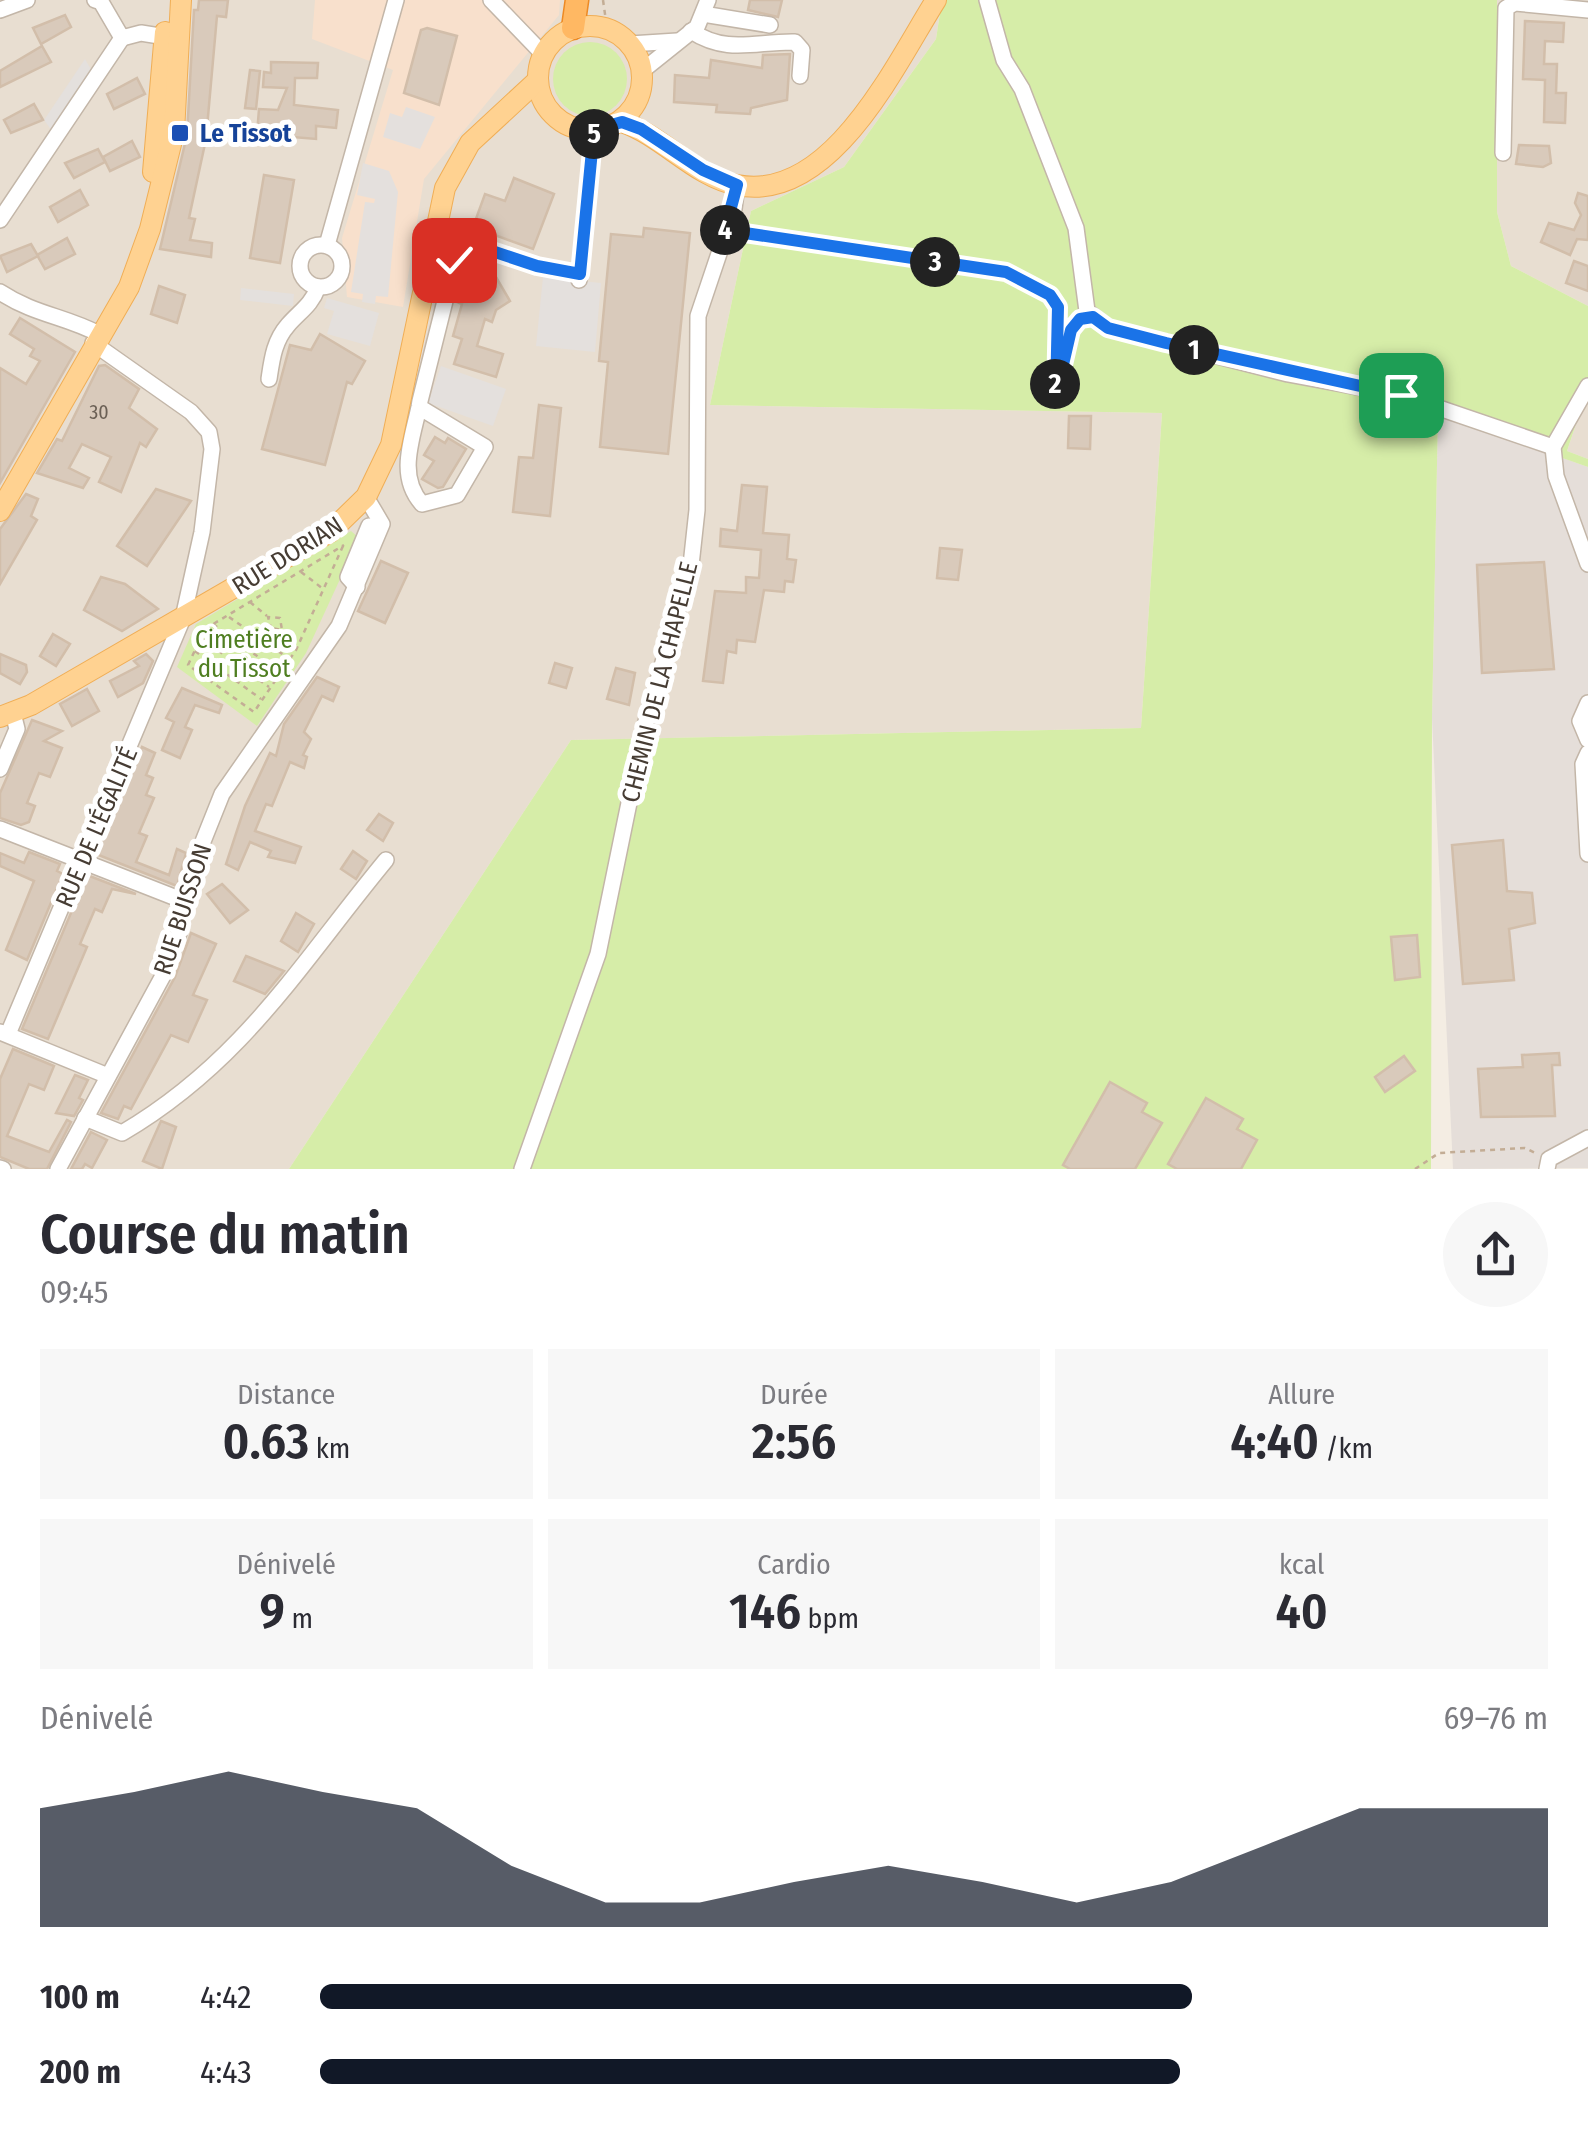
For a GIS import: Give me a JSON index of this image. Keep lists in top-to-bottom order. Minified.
{"streets":{"main road":["RUE DORIAN"],"street":["CHEMIN DE LA CHAPELLE","RUE DE L'ÉGALITÉ","RUE BUISSON"]},"crossings":[["RUE DORIAN","RUE DE L'ÉGALITÉ"],["RUE DORIAN","RUE BUISSON"]],"parks":["Cimetière du Tissot"],"places":{"transit":["Le Tissot"]},"house_numbers":["30"],"page":{"pins":["5","4","3","1","2"],"heading":["Course du matin","09:45"],"stats":[["Distance","0.63 km"],["Durée","2:56"],["Allure","4:40 /km"],["Dénivelé","9 m"],["Cardio","146 bpm"],["kcal","40"]],"chart":["Dénivelé","69–76 m"],"list":[{"name":"100 m","note":"4:42"},{"name":"200 m","note":"4:43"}]}}
